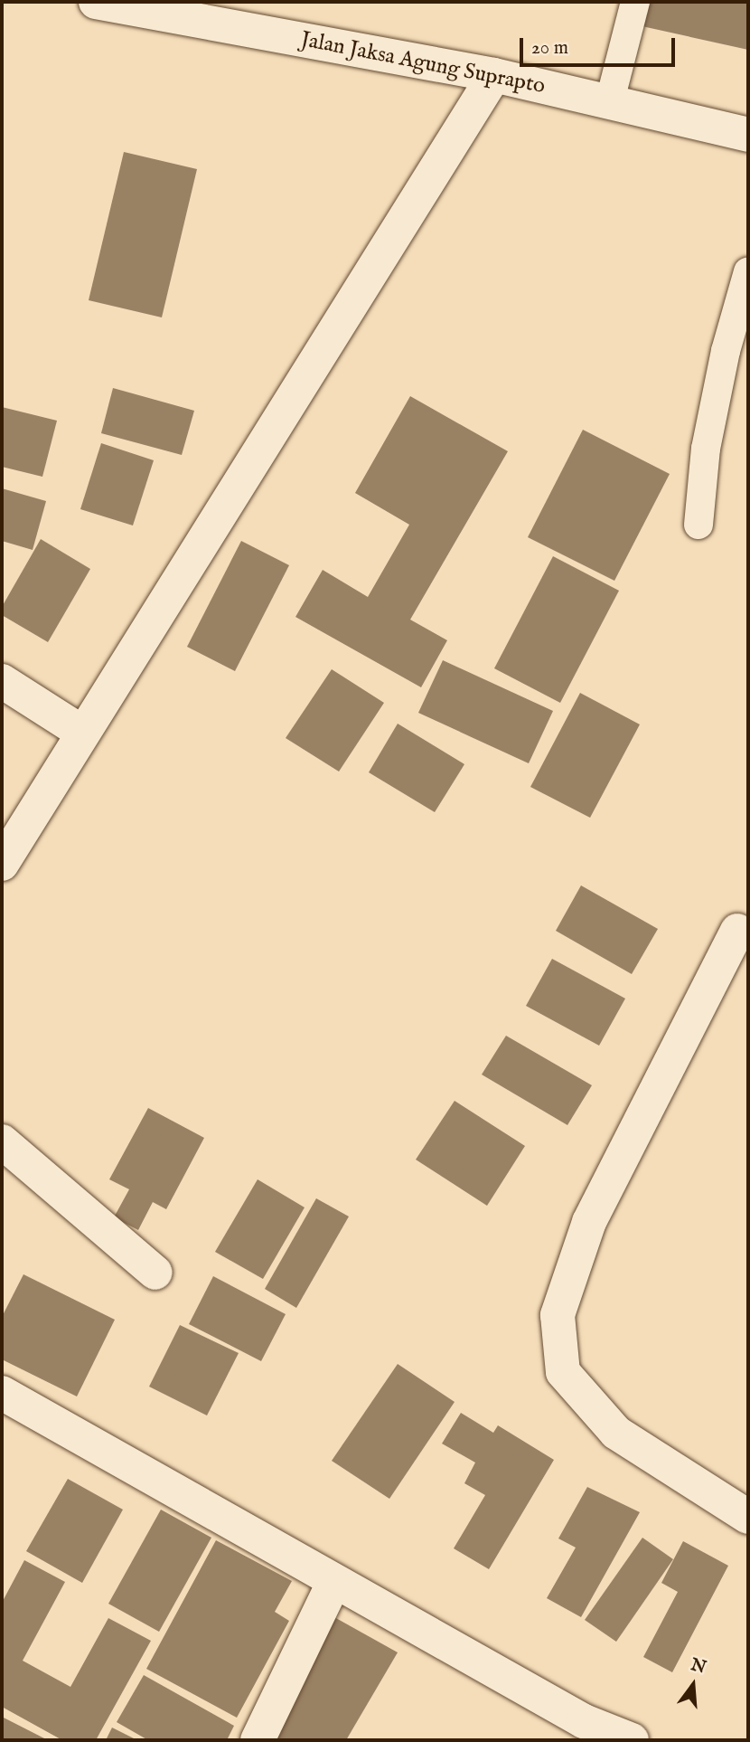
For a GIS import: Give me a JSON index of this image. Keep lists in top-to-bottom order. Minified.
{"streets":{"street":["Jalan Jaksa Agung Suprapto"]},"scale_bar":"20 m","north":"top"}
